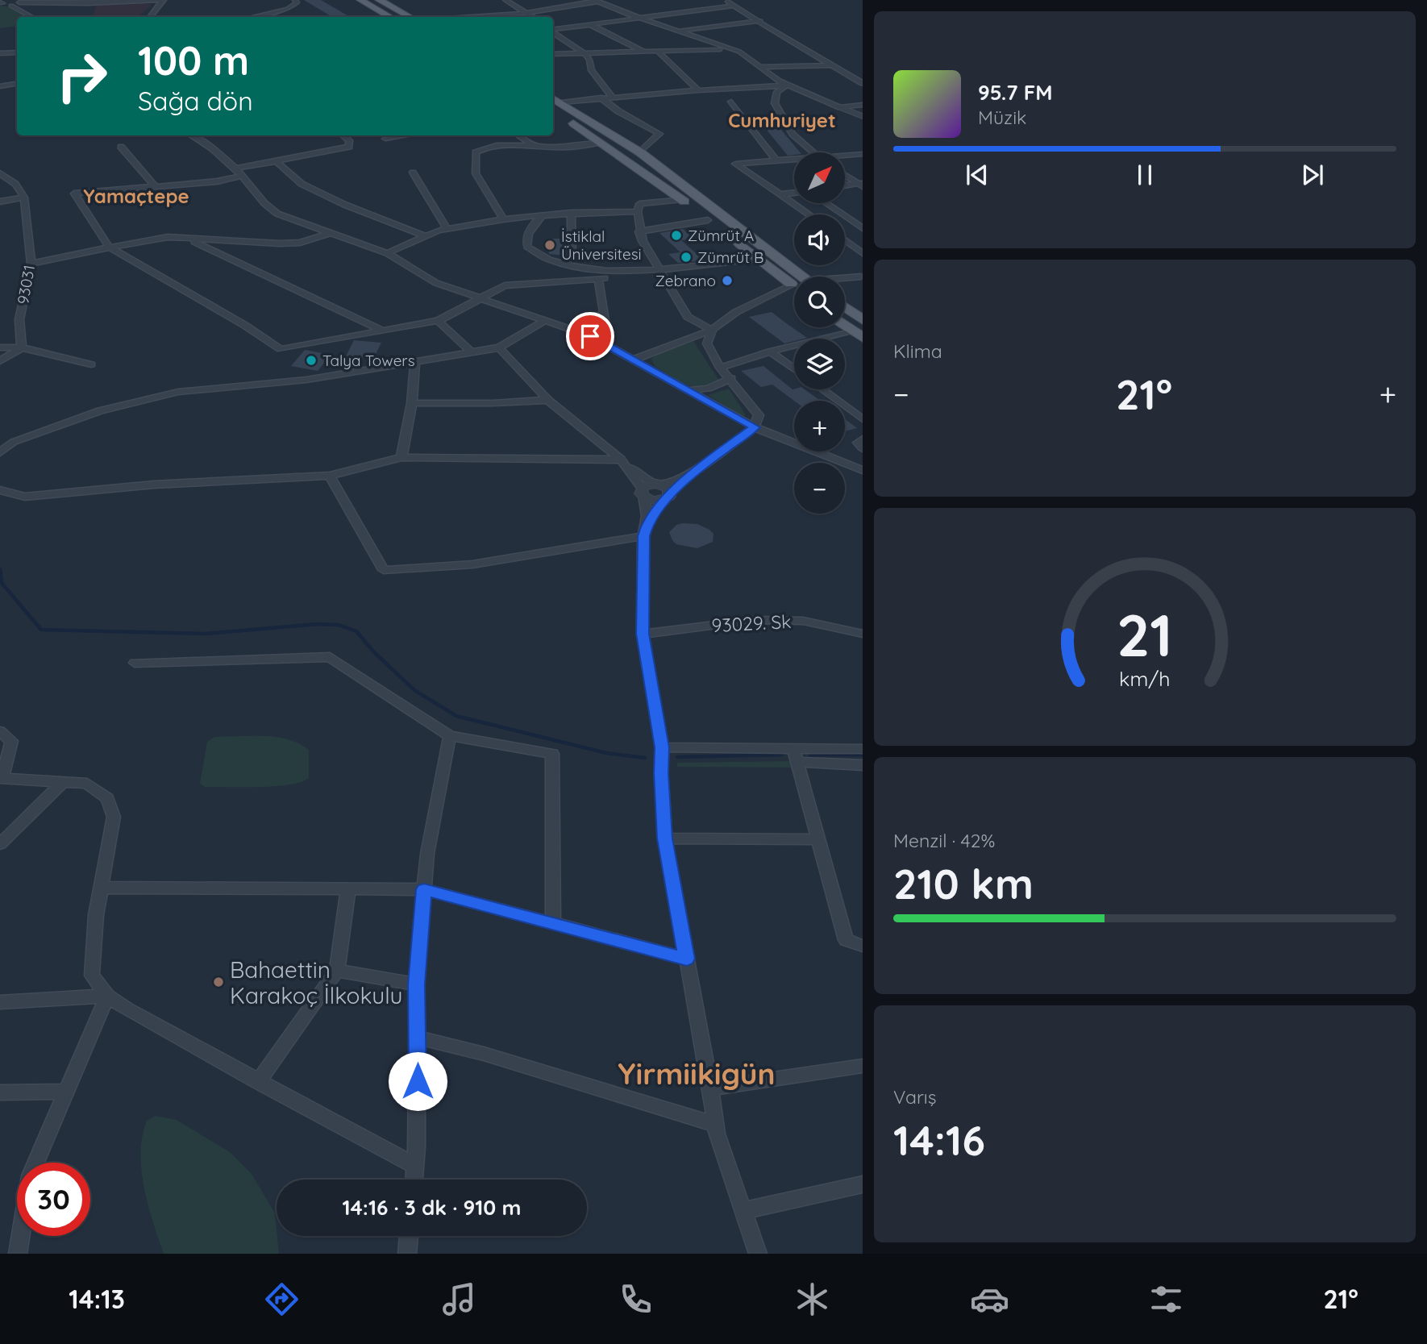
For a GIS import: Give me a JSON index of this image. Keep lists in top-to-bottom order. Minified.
{"streets":{"street":["93031","93029. Sk"]},"districts":["Cumhuriyet","Yamaçtepe","Yirmiikigün"],"places":["Zümrüt A","İstiklal Üniversitesi","Zümrüt B","Zebrano","Talya Towers","Bahaettin Karakoç İlkokulu"],"north":"top right","page":{"turn":["100 m","Sağa dön"],"song":["95.7 FM","Müzik"],"map_buttons":["+","−"],"tile":["Klima",["Menzil · 42%","210 km"],["Varış","14:16"]],"heat":["−","21°","+"],"limit":"30","trip":"14:16 · 3 dk · 910 m","tabs":["14:13","21°"],"gauge":["21","km/h"]}}
